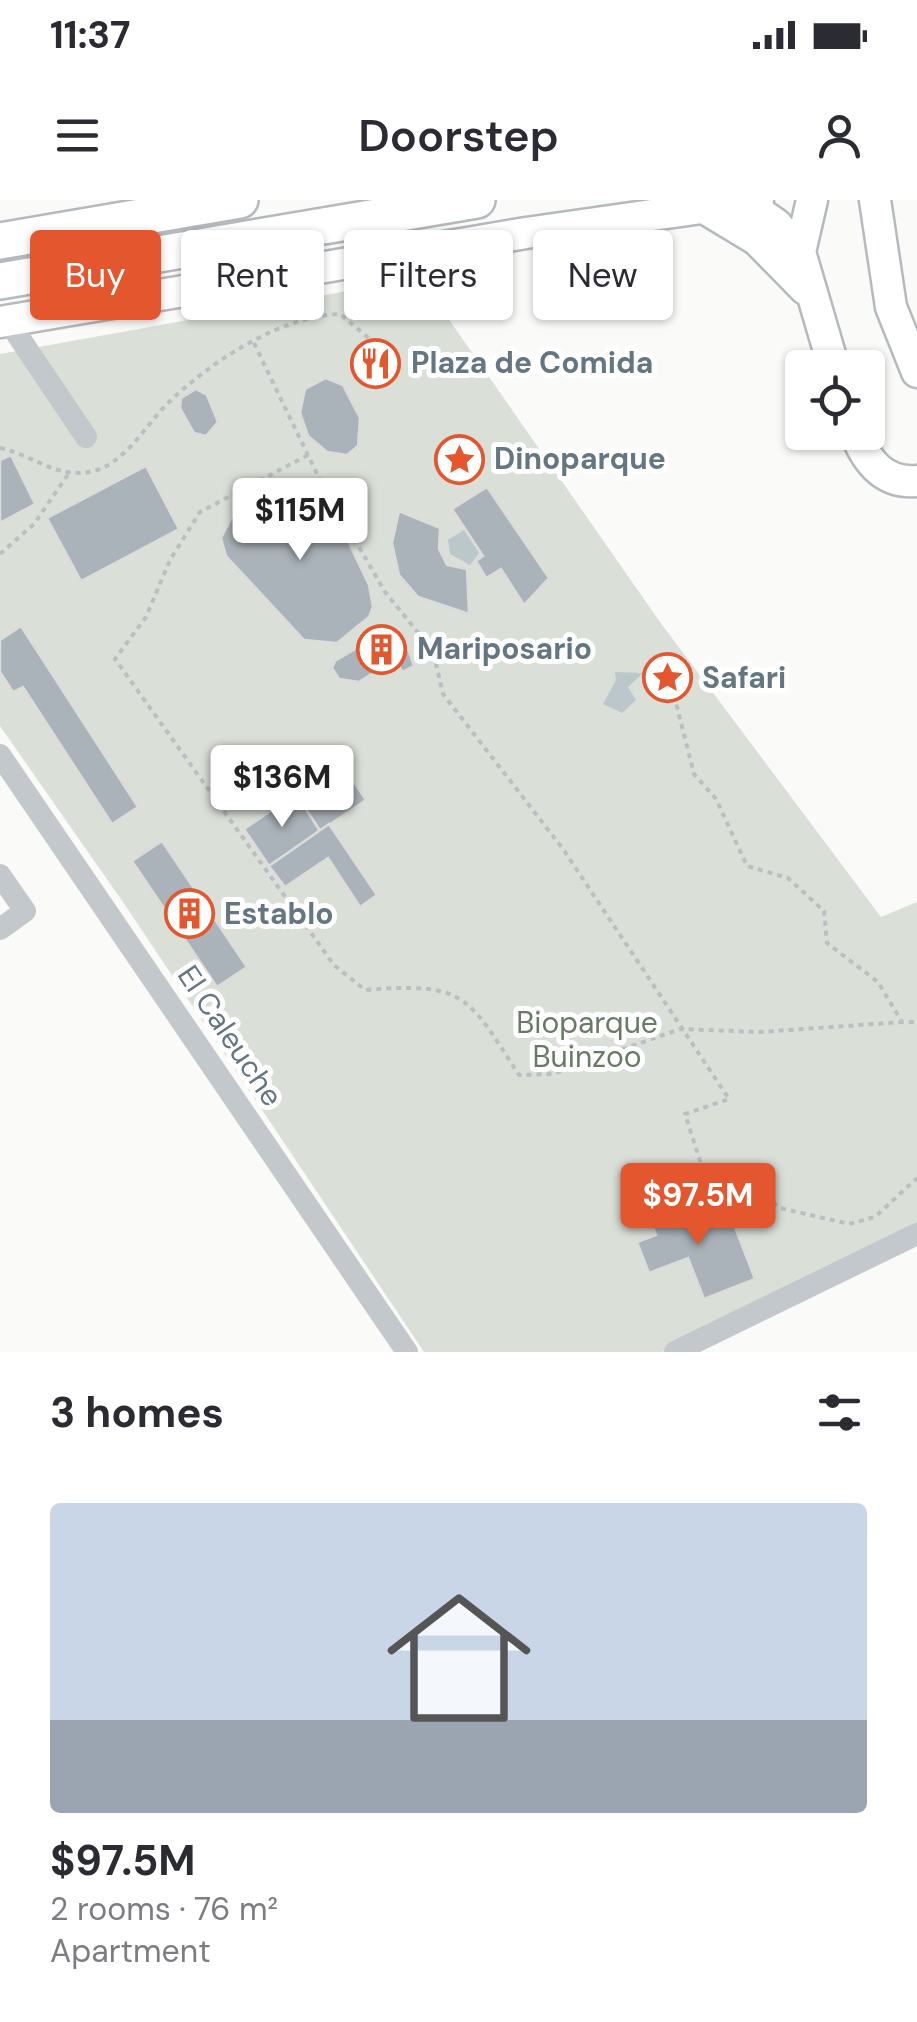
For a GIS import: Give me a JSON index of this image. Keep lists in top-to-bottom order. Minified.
{"streets":{"street":["El Caleuche"]},"parks":["Bioparque Buinzoo"],"places":{"restaurant":["Plaza de Comida"],"place":["Dinoparque","Safari"],"building":["Mariposario","Establo"]},"page":{"status":"11:37","header":"Doorstep","chip":["Buy","Rent","Filters","New"],"price":["$115M","$136M","$97.5M"],"heading":"3 homes","list":[{"name":"$97.5M","note":"2 rooms · 76 m² · Apartment"}]}}
